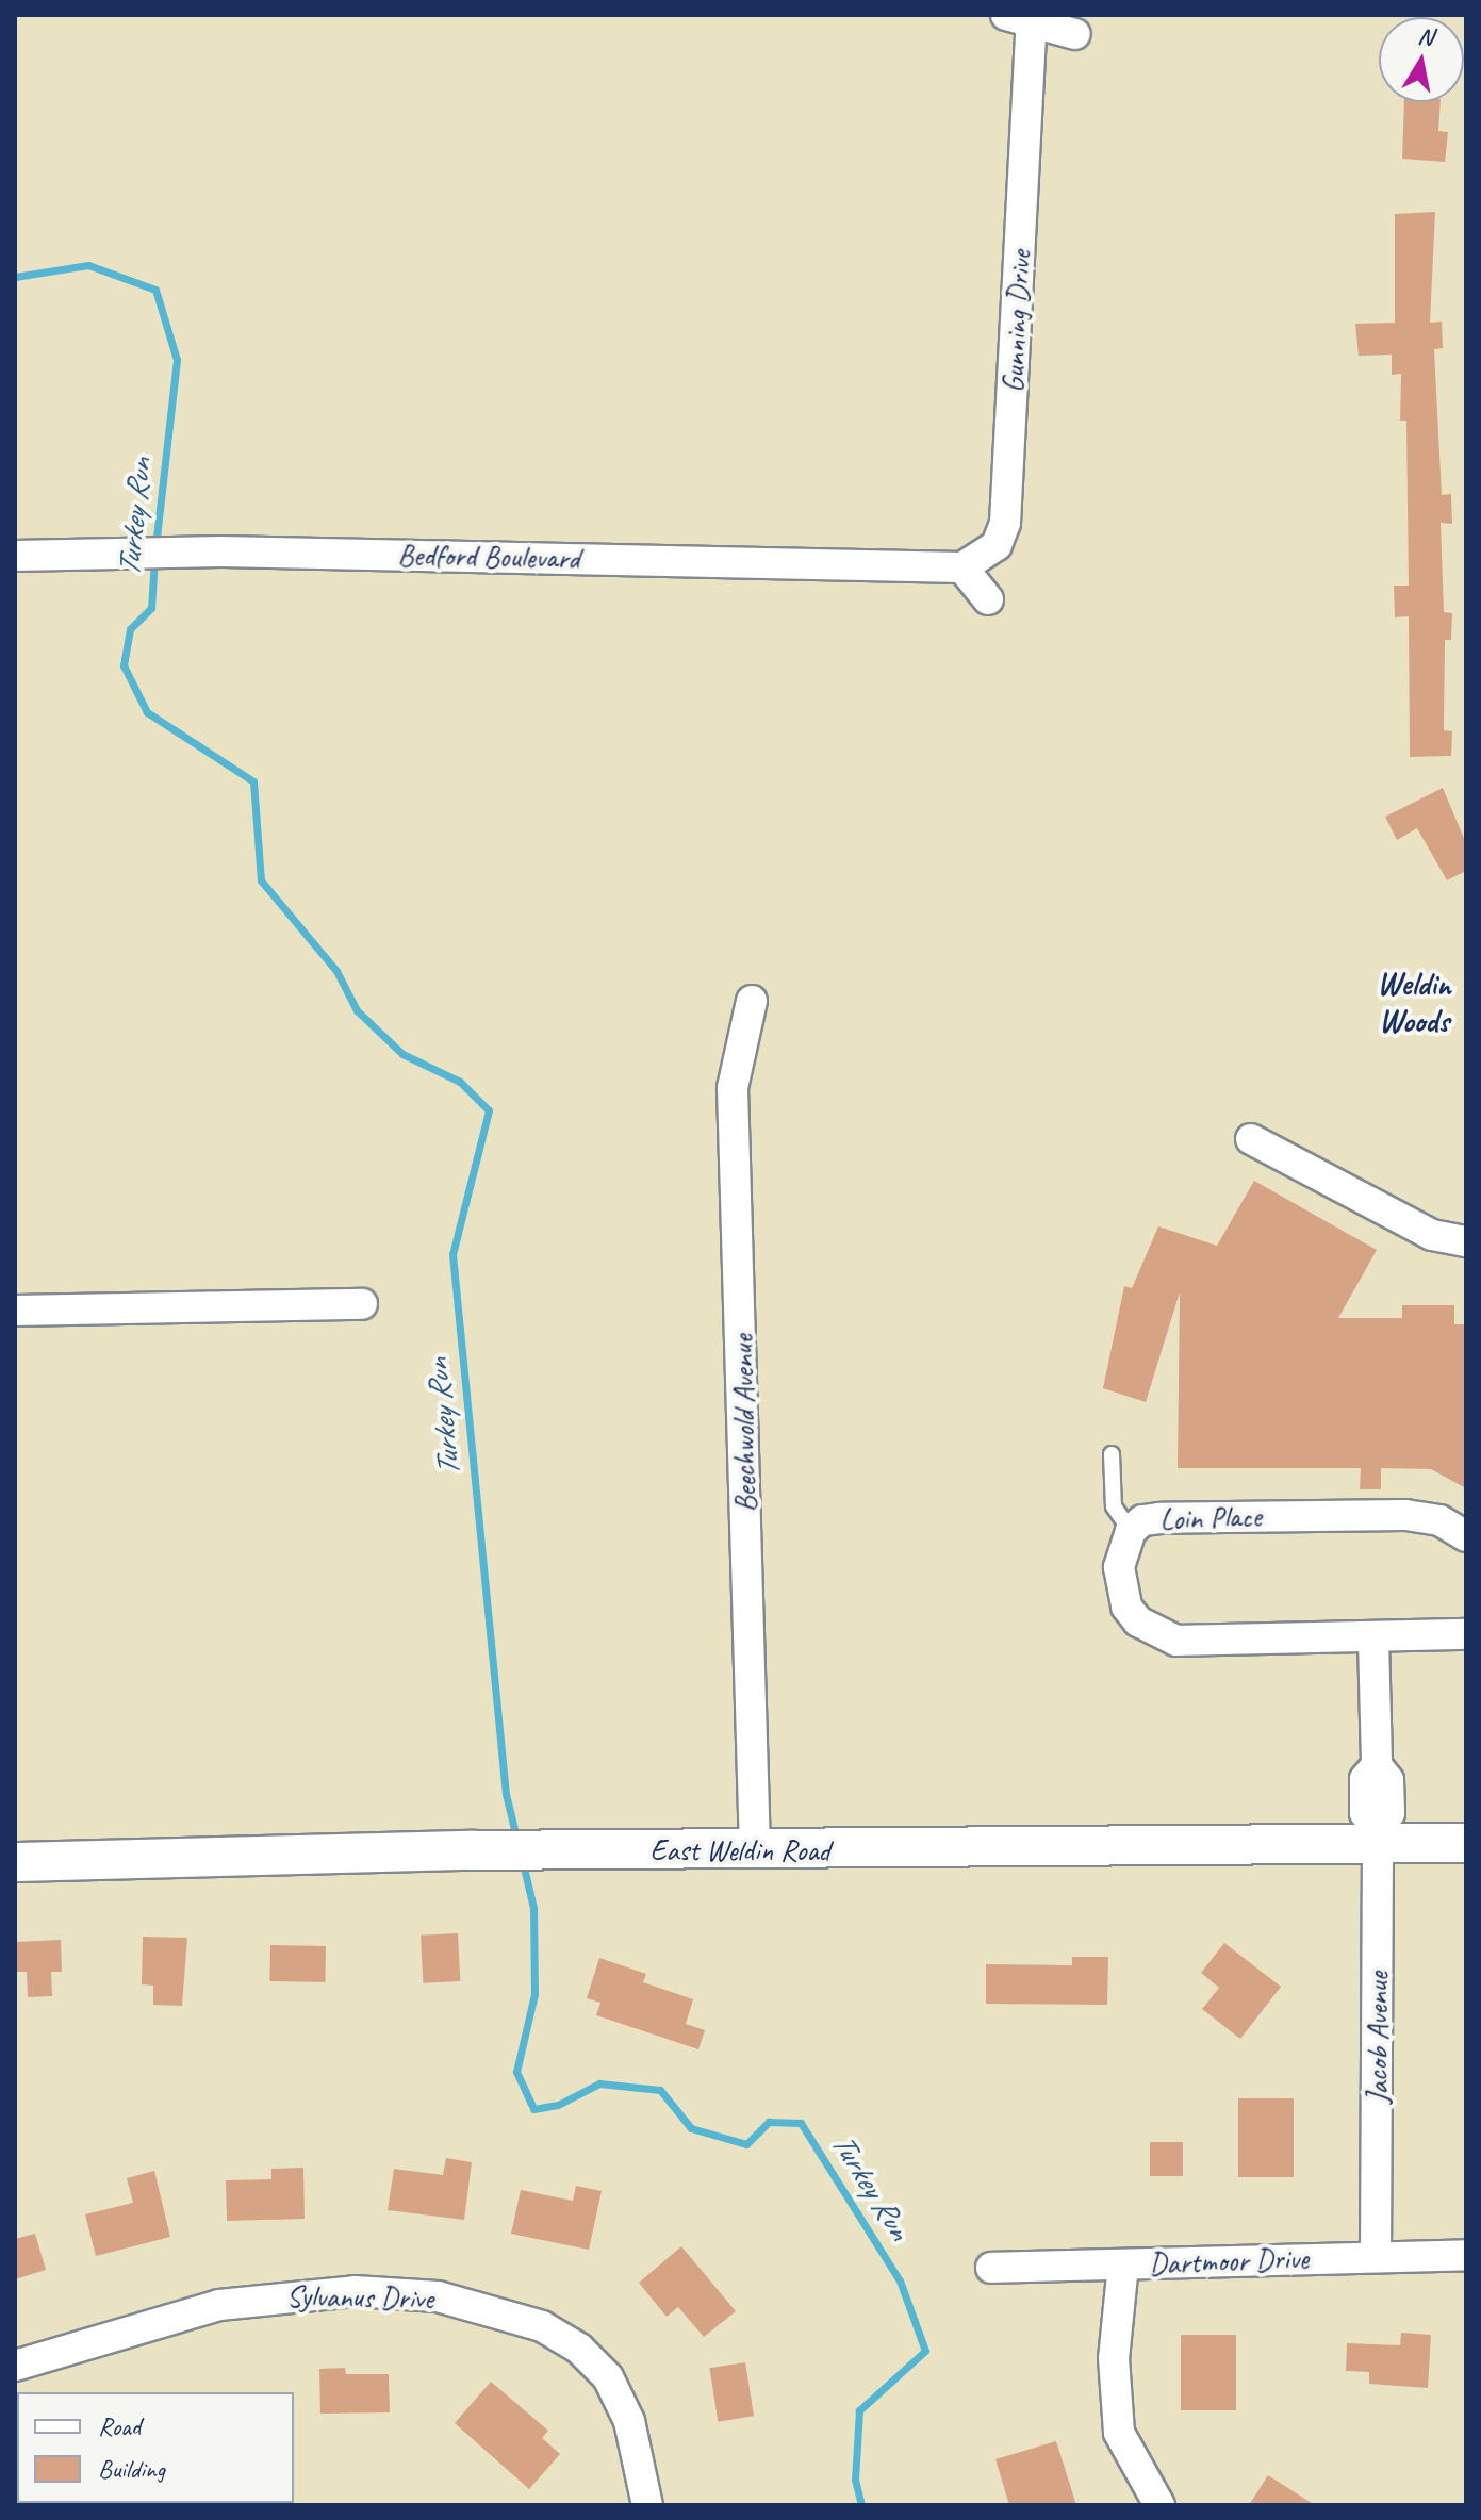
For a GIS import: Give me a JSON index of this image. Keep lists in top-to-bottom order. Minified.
{"streets":{"street":["Gunning Drive","Bedford Boulevard","Beechwold Avenue","Loin Place","East Weldin Road","Jacob Avenue","Dartmoor Drive","Sylvanus Drive"]},"crossings":[["Gunning Drive","Bedford Boulevard"],["Beechwold Avenue","East Weldin Road"],["Loin Place","Jacob Avenue"],["East Weldin Road","Jacob Avenue"],["Jacob Avenue","Dartmoor Drive"]],"districts":["Weldin Woods"],"water":["Turkey Run"],"legend":["Road","Building"],"north":"top"}
